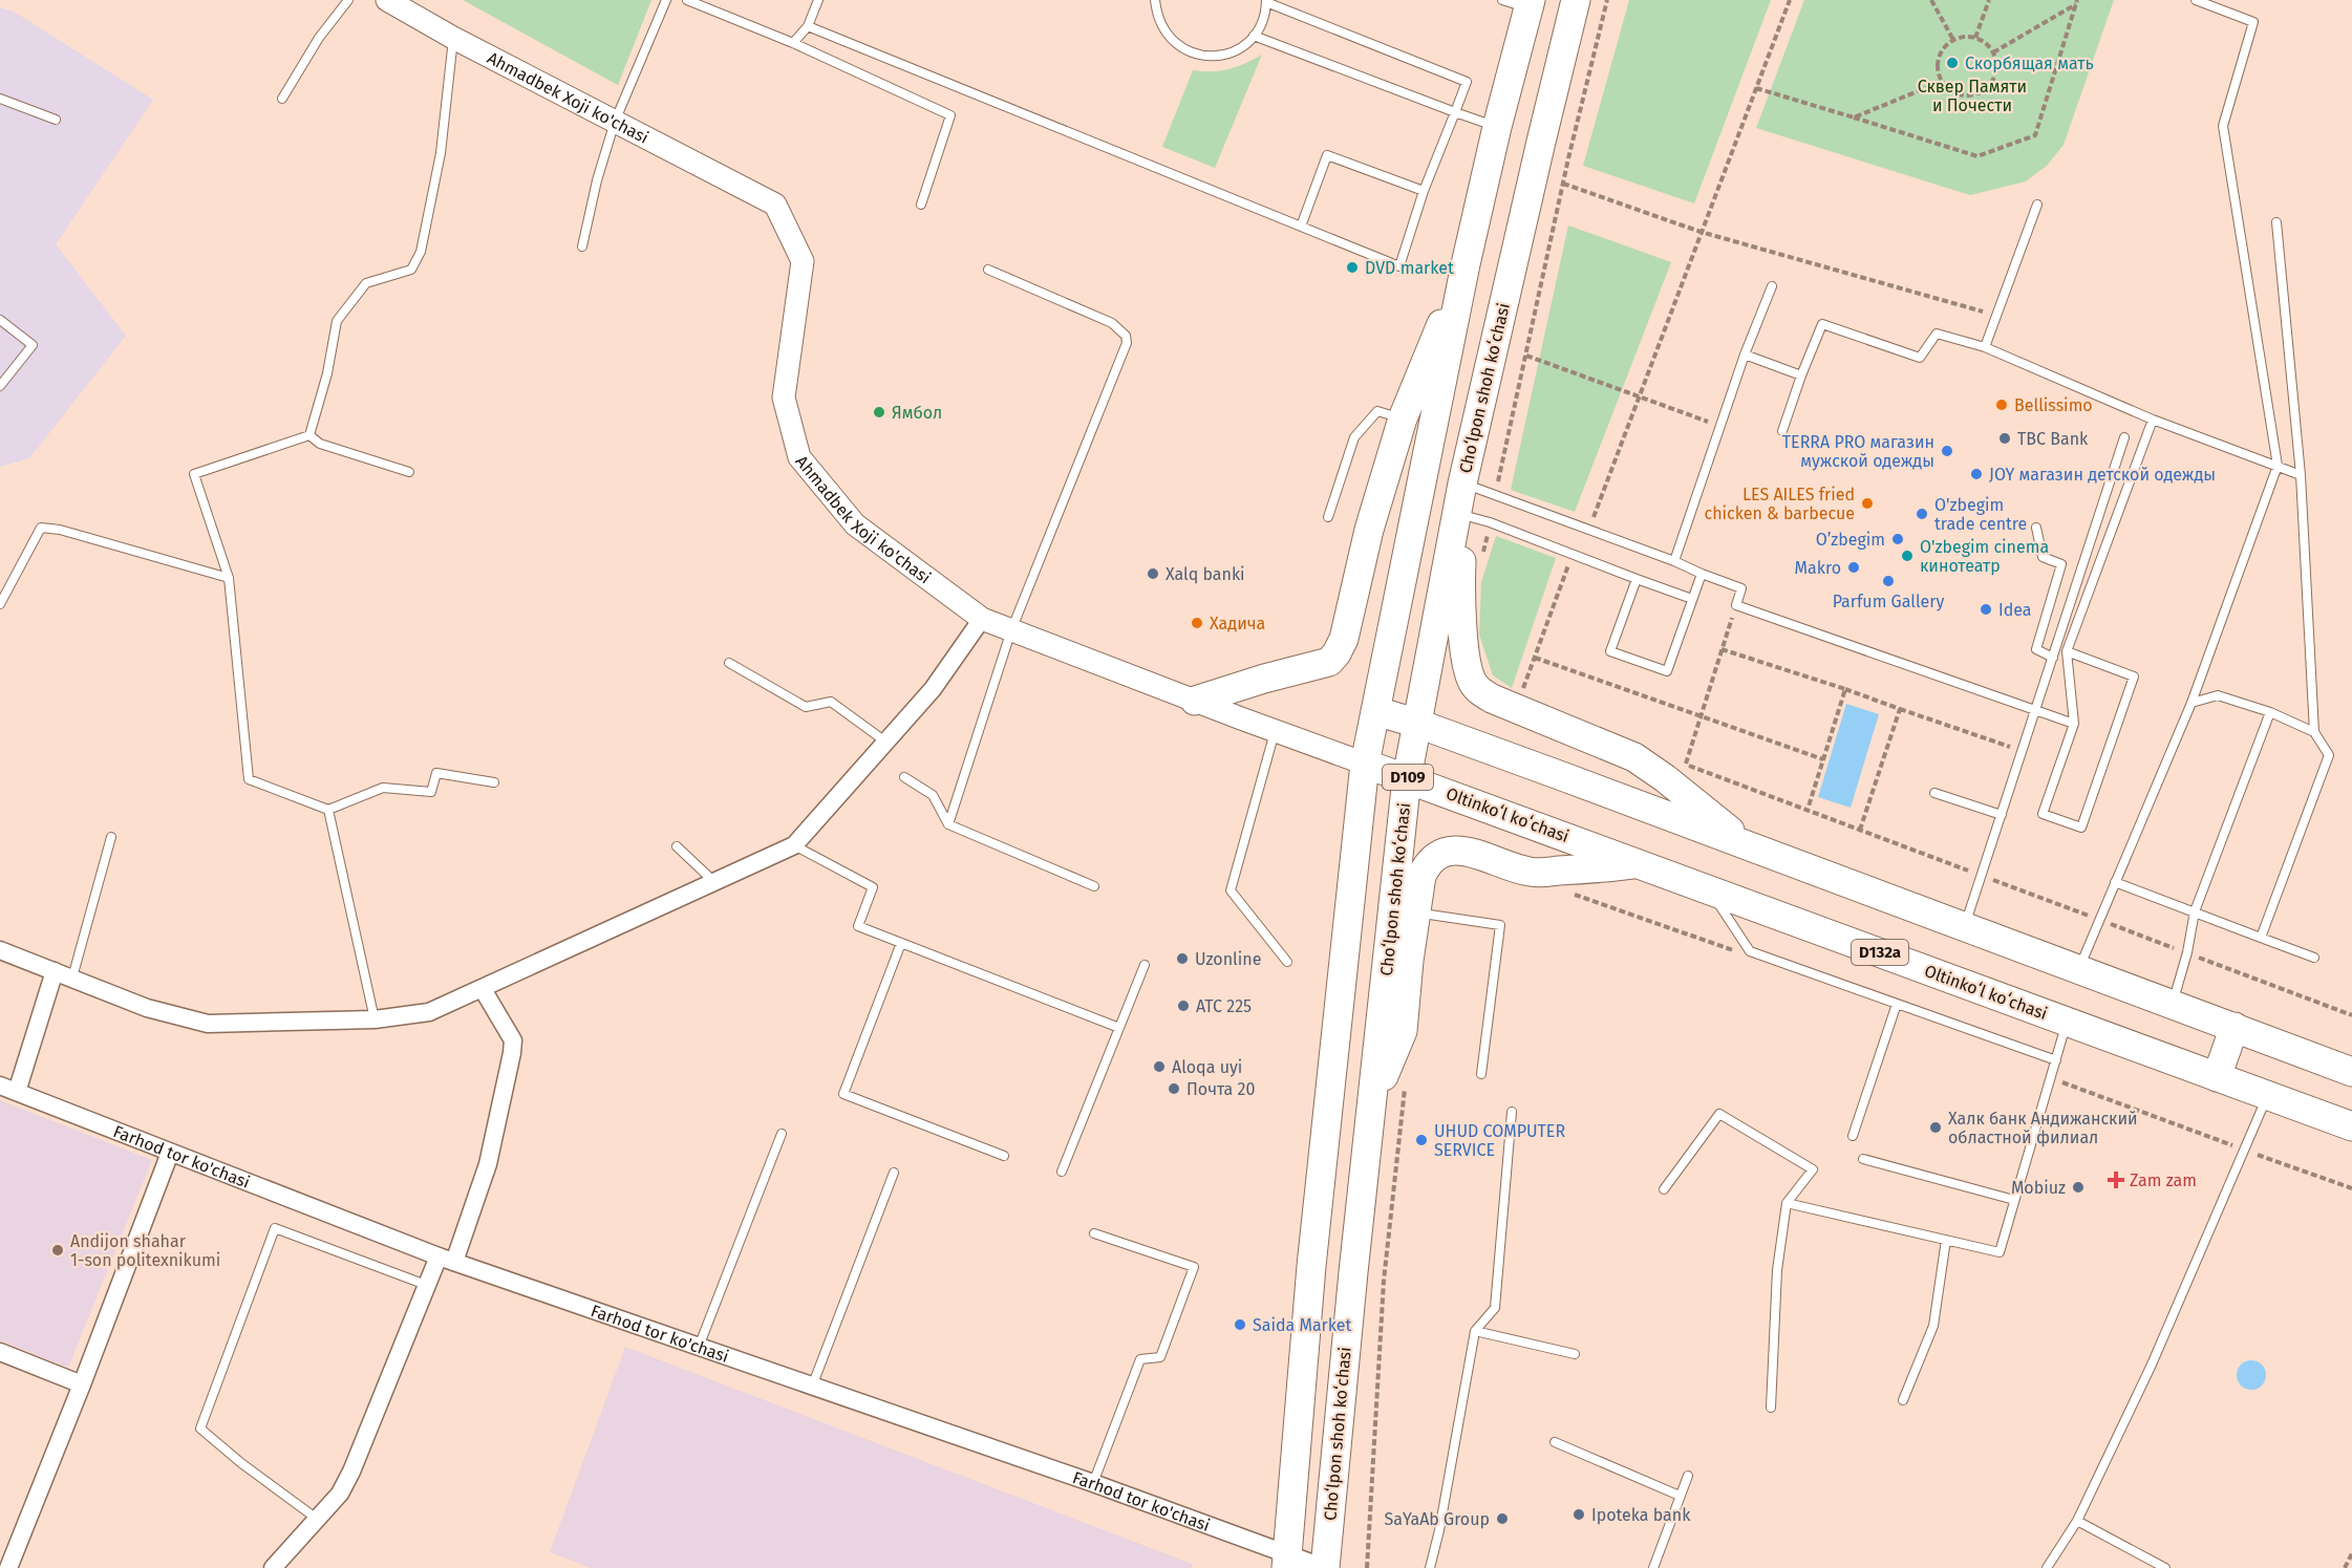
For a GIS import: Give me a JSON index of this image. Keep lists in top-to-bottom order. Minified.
{"streets":{"main road":["Choʻlpon shoh koʻchasi","D109","Oltinkoʻl koʻchasi","D132a"],"street":["Ahmadbek Xoji ko'chasi","Farhod tor ko'chasi"]},"crossings":[["Ahmadbek Xoji ko'chasi","D109"],["Ahmadbek Xoji ko'chasi","Oltinkoʻl koʻchasi"],["Choʻlpon shoh koʻchasi","Oltinkoʻl koʻchasi"],["Choʻlpon shoh koʻchasi","Farhod tor ko'chasi"],["D109","Oltinkoʻl koʻchasi"],["D109","Farhod tor ko'chasi"]],"parks":["Сквер Памяти и Почести"],"places":{"other":["Скорбящая мать","DVD market","Bellissimo","Ямбол","TBC Bank","TERRA PRO магазин мужской одежды","JOY магазин детской одежды","LES AILES fried chicken & barbecue","O'zbegim trade centre","O’zbegim","O'zbegim cinema кинотеатр","Makro","Xalq banki","Parfum Gallery","Idea","Хадича","Uzonline","АТС 225","Aloqa uyi","Почта 20","Халк банк Андижанский областной филиал","UHUD COMPUTER SERVICE","Mobiuz","Andijon shahar 1-son politexnikumi","Saida Market","Ipoteka bank","SaYaAb Group"],"health":["Zam zam"]}}
